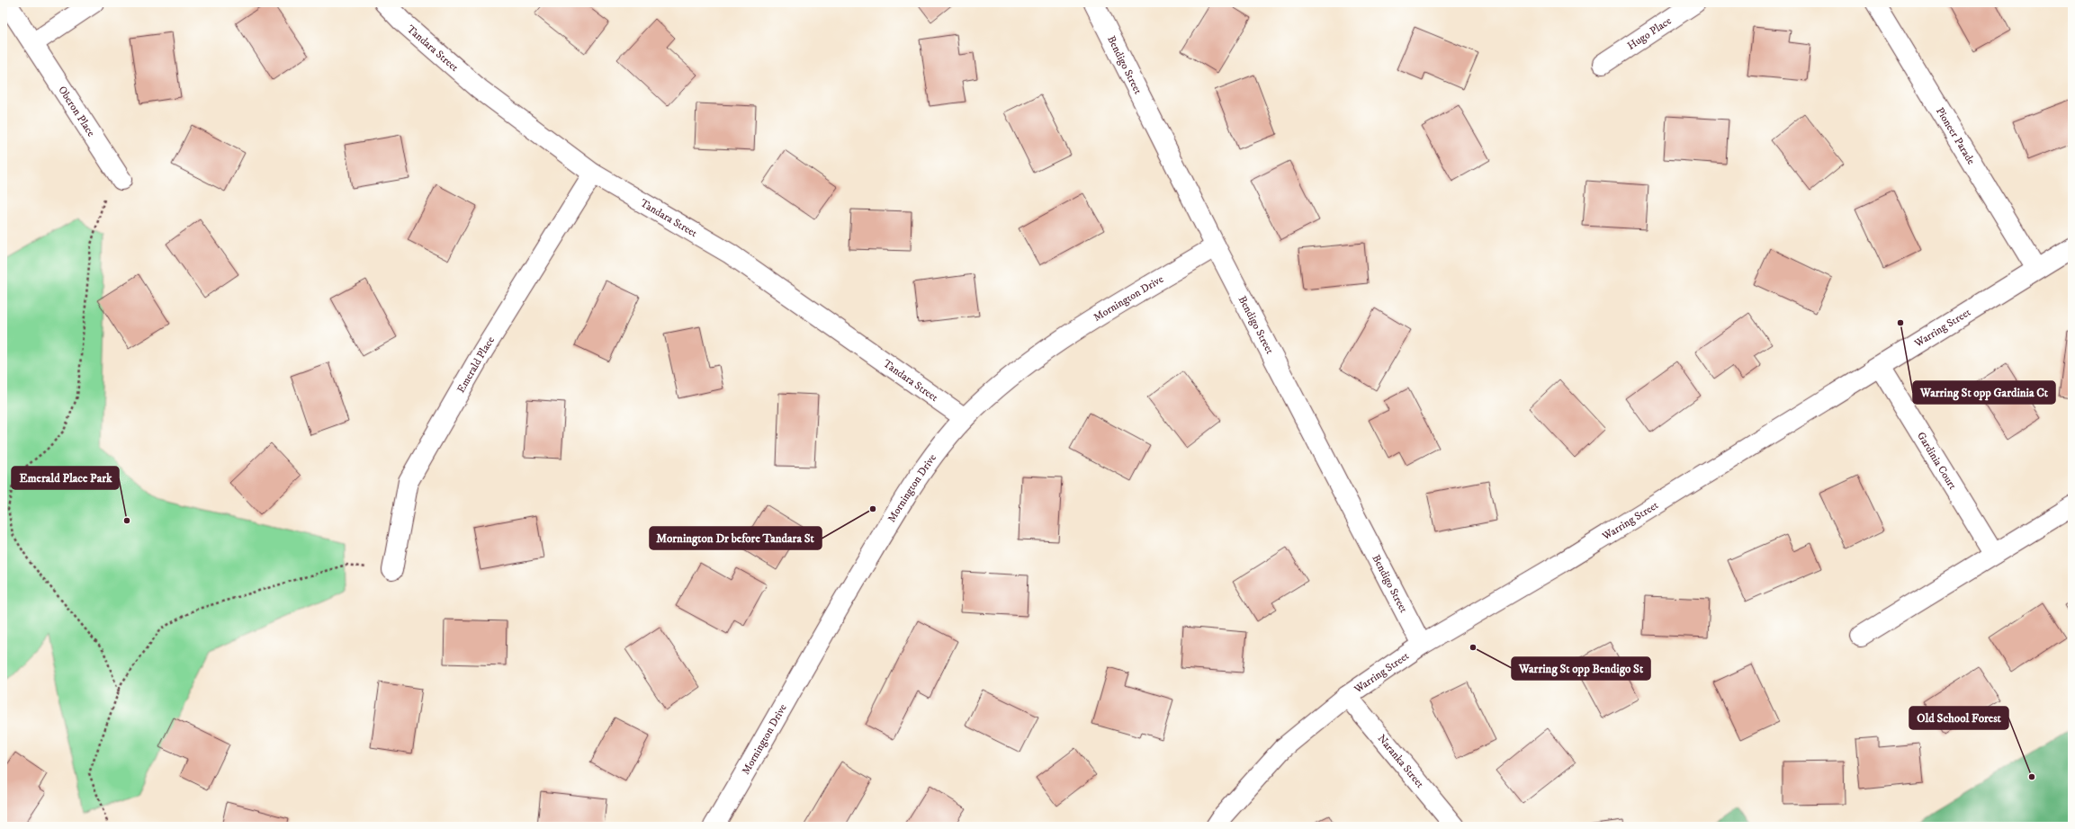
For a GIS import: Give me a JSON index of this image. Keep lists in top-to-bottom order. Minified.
{"streets":{"street":["Hugo Place","Tandara Street","Bendigo Street","Oberon Place","Pioneer Parade","Mornington Drive","Warring Street","Emerald Place","Gardinia Court","Naranka Street"]},"crossings":[["Tandara Street","Mornington Drive"],["Tandara Street","Emerald Place"],["Bendigo Street","Mornington Drive"],["Bendigo Street","Warring Street"],["Pioneer Parade","Warring Street"],["Warring Street","Gardinia Court"],["Warring Street","Naranka Street"]],"places":["Warring St opp Gardinia Ct","Mornington Dr before Tandara St","Emerald Place Park","Warring St opp Bendigo St","Old School Forest"]}
